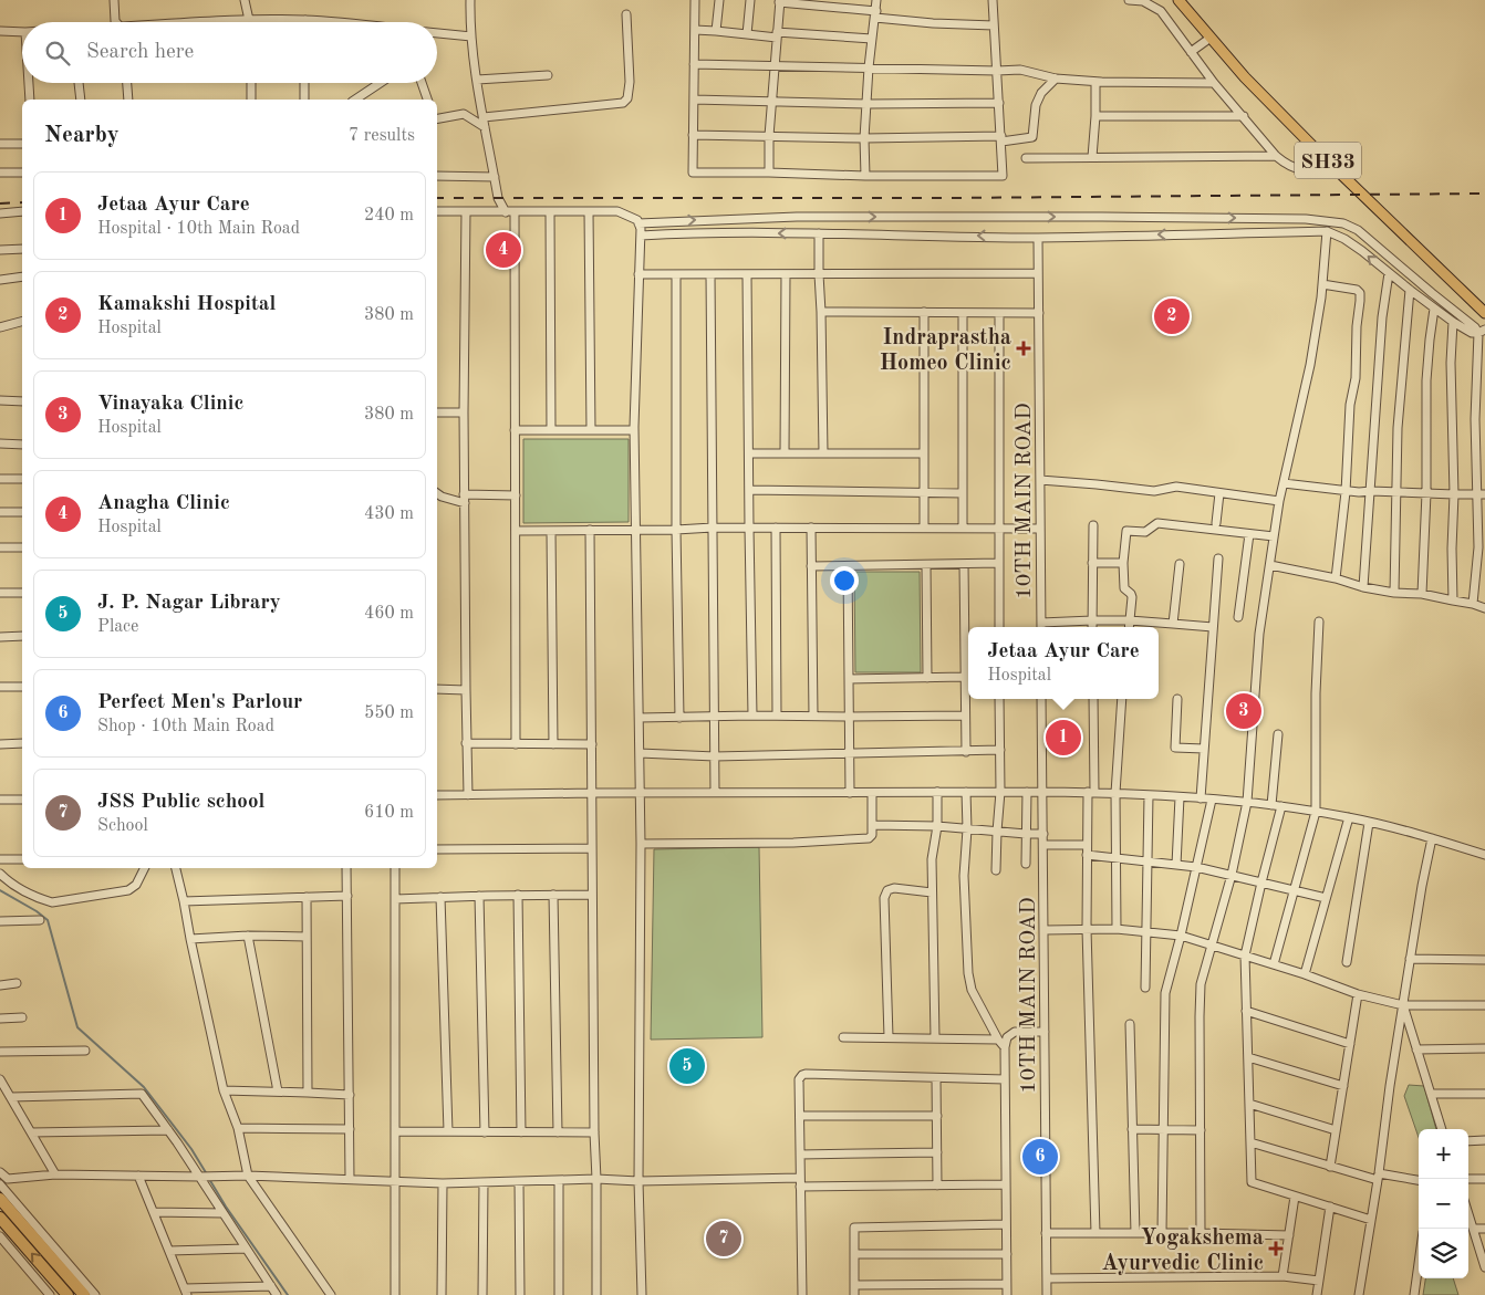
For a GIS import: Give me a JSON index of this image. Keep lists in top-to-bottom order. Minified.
{"streets":{"main road":["SH33"],"street":["10TH MAIN ROAD"]},"places":{"health":["Indraprastha Homeo Clinic","Yogakshema Ayurvedic Clinic"]},"page":{"search":"Search here","heading":["Nearby","7 results"],"list":[{"mark":"1","name":"Jetaa Ayur Care","note":"Hospital · 10th Main Road","value":"240 m"},{"mark":"2","name":"Kamakshi Hospital","note":"Hospital","value":"380 m"},{"mark":"3","name":"Vinayaka Clinic","note":"Hospital","value":"380 m"},{"mark":"4","name":"Anagha Clinic","note":"Hospital","value":"430 m"},{"mark":"5","name":"J. P. Nagar Library","note":"Place","value":"460 m"},{"mark":"6","name":"Perfect Men's Parlour","note":"Shop · 10th Main Road","value":"550 m"},{"mark":"7","name":"JSS Public school","note":"School","value":"610 m"}],"pins":["4","2","3","1","5","6","7"],"popup":["Jetaa Ayur Care","Hospital"],"map_buttons":["+","−"]}}
